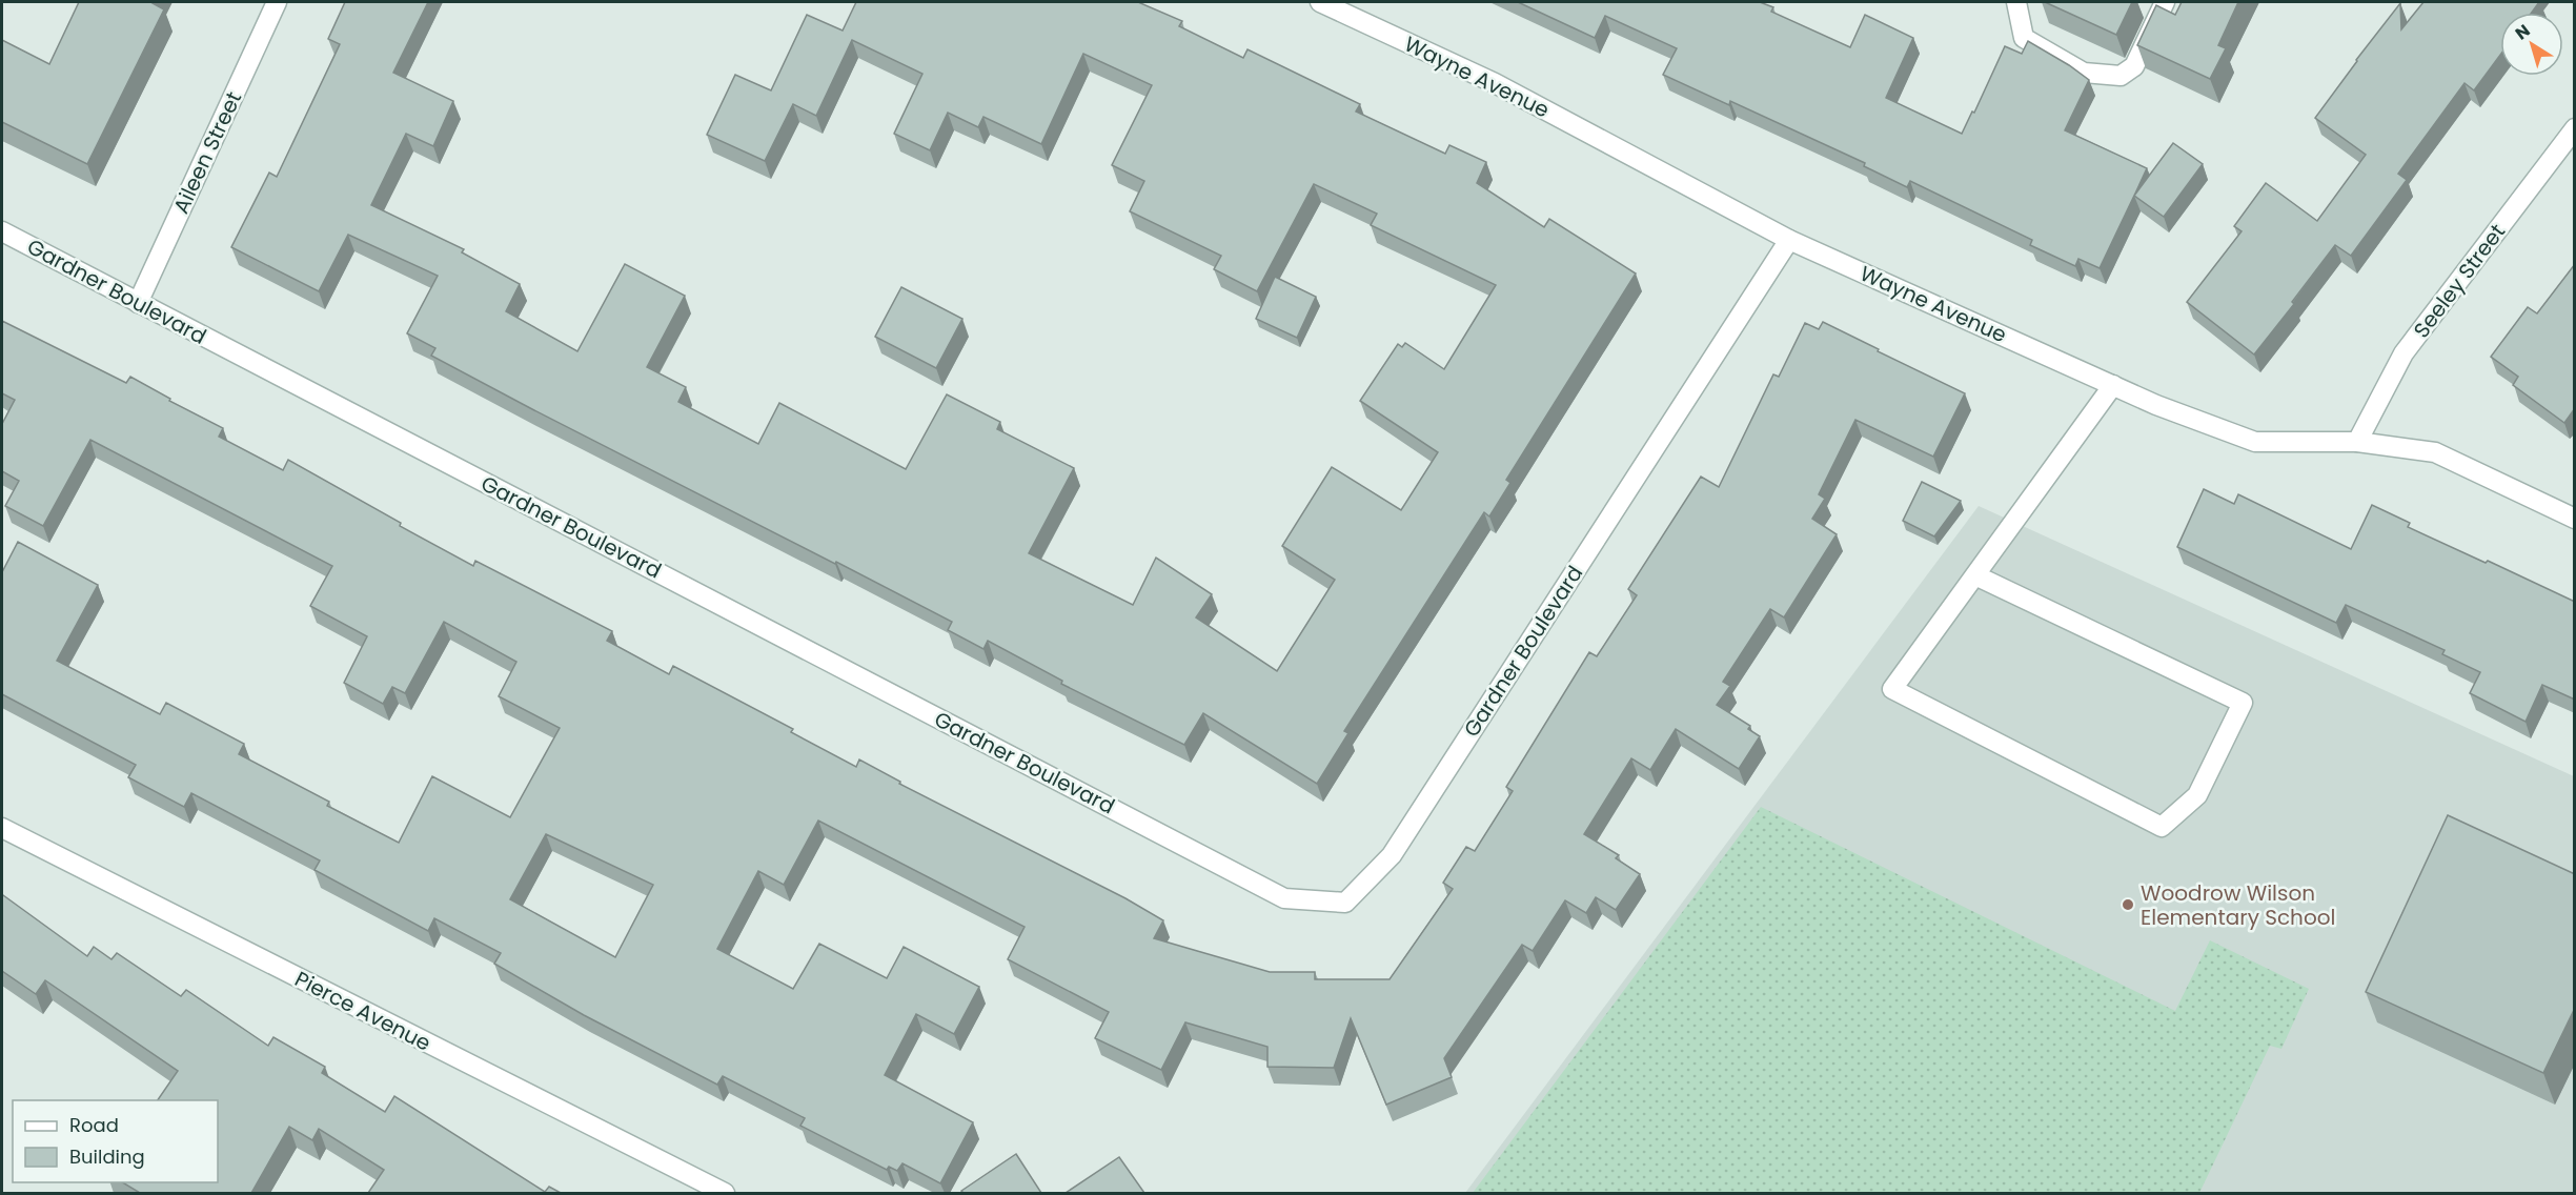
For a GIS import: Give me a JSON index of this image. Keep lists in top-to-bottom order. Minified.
{"streets":{"street":["Wayne Avenue","Aileen Street","Seeley Street","Gardner Boulevard","Pierce Avenue"]},"crossings":[["Wayne Avenue","Seeley Street"],["Wayne Avenue","Gardner Boulevard"],["Aileen Street","Gardner Boulevard"]],"places":["Woodrow Wilson Elementary School"],"legend":["Road","Building"],"north":"top left"}
